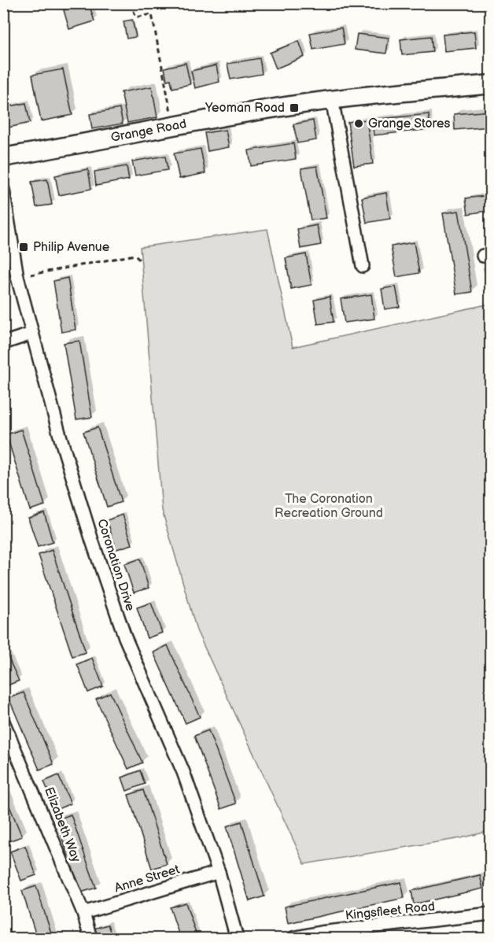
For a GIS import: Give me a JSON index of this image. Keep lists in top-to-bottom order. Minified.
{"streets":{"street":["Grange Road","Coronation Drive","Elizabeth Way","Anne Street","Kingsfleet Road"]},"crossings":[["Coronation Drive","Anne Street"],["Elizabeth Way","Anne Street"]],"parks":["The Coronation Recreation Ground"],"places":{"transit":["Yeoman Road","Philip Avenue"],"other":["Grange Stores"]}}
